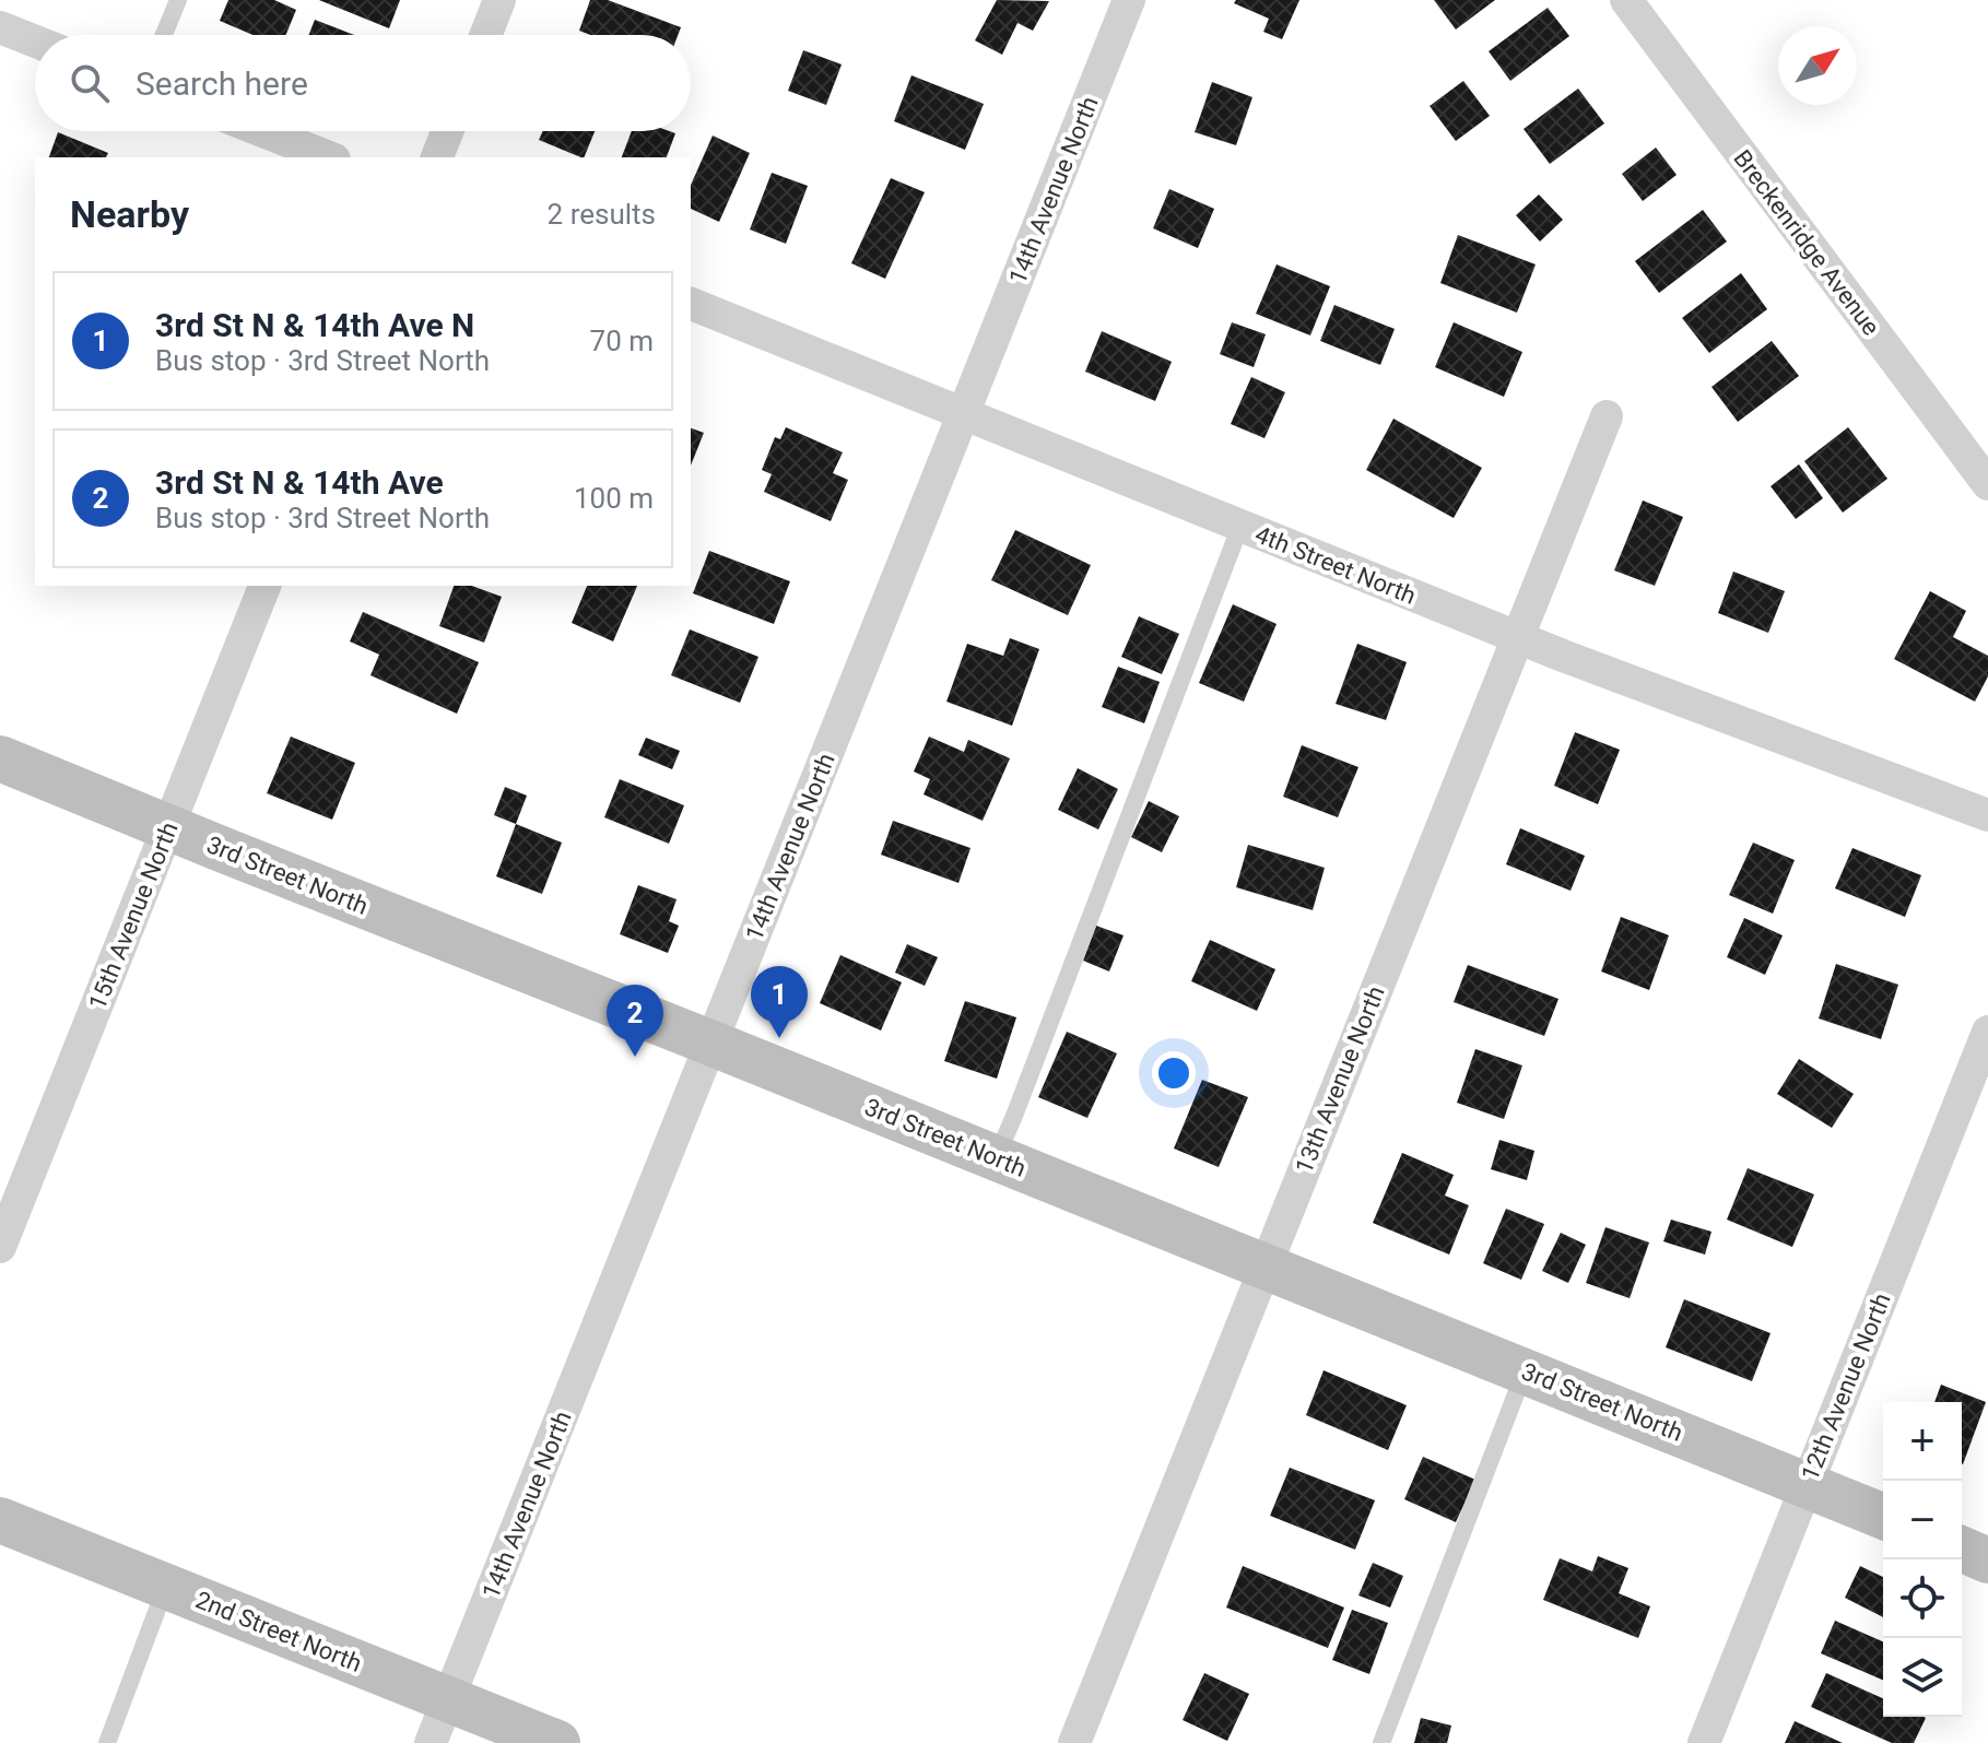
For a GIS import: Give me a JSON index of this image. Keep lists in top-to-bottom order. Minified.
{"streets":{"street":["14th Avenue North","Breckenridge Avenue","4th Street North","3rd Street North","15th Avenue North","13th Avenue North","12th Avenue North","2nd Street North"]},"crossings":[["14th Avenue North","4th Street North"],["14th Avenue North","3rd Street North"],["14th Avenue North","2nd Street North"],["4th Street North","13th Avenue North"],["3rd Street North","15th Avenue North"],["3rd Street North","13th Avenue North"],["3rd Street North","12th Avenue North"]],"north":"top right","page":{"search":"Search here","heading":["Nearby","2 results"],"list":[{"mark":"1","name":"3rd St N & 14th Ave N","note":"Bus stop · 3rd Street North","value":"70 m"},{"mark":"2","name":"3rd St N & 14th Ave","note":"Bus stop · 3rd Street North","value":"100 m"}],"pins":["1","2"],"map_buttons":["+","−"]}}
